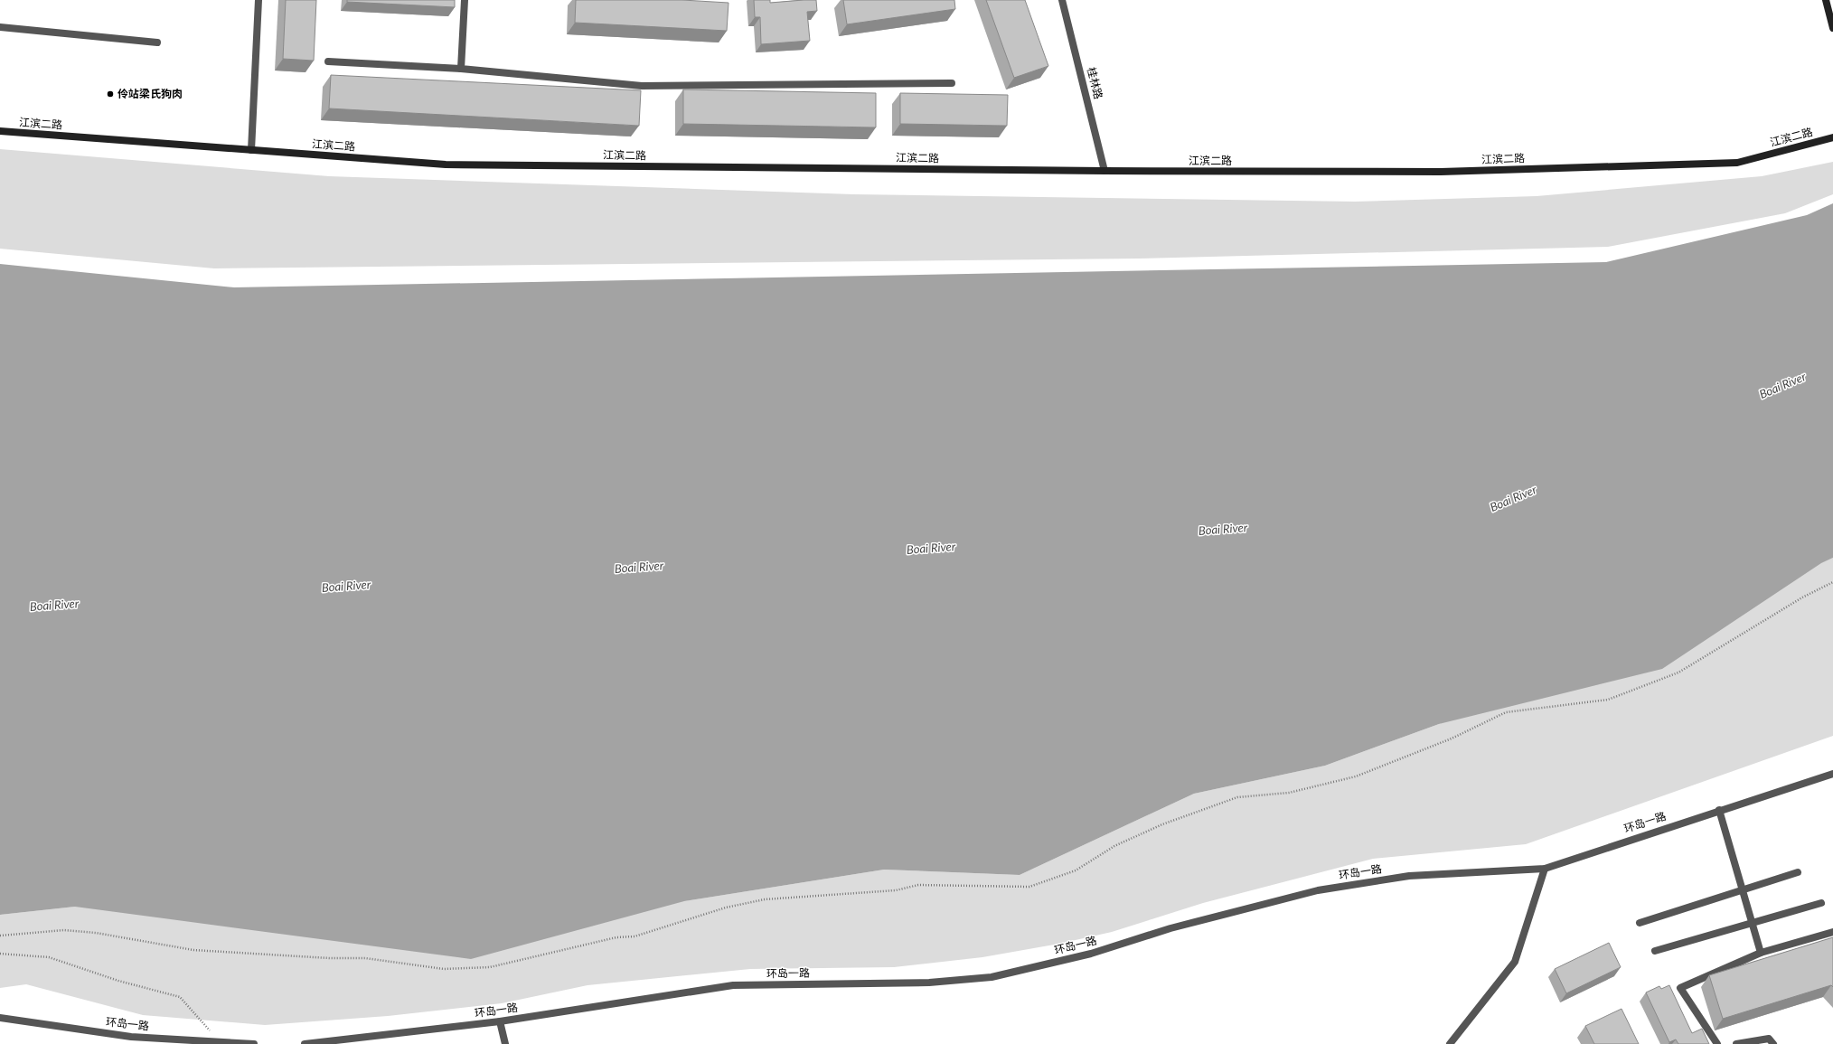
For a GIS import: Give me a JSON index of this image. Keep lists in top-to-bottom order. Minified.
{"streets":{"main road":["江滨二路"],"street":["桂林路","环岛一路"]},"crossings":[["桂林路","江滨二路"]],"water":["Boai River"],"places":["伶站梁氏狗肉"]}
